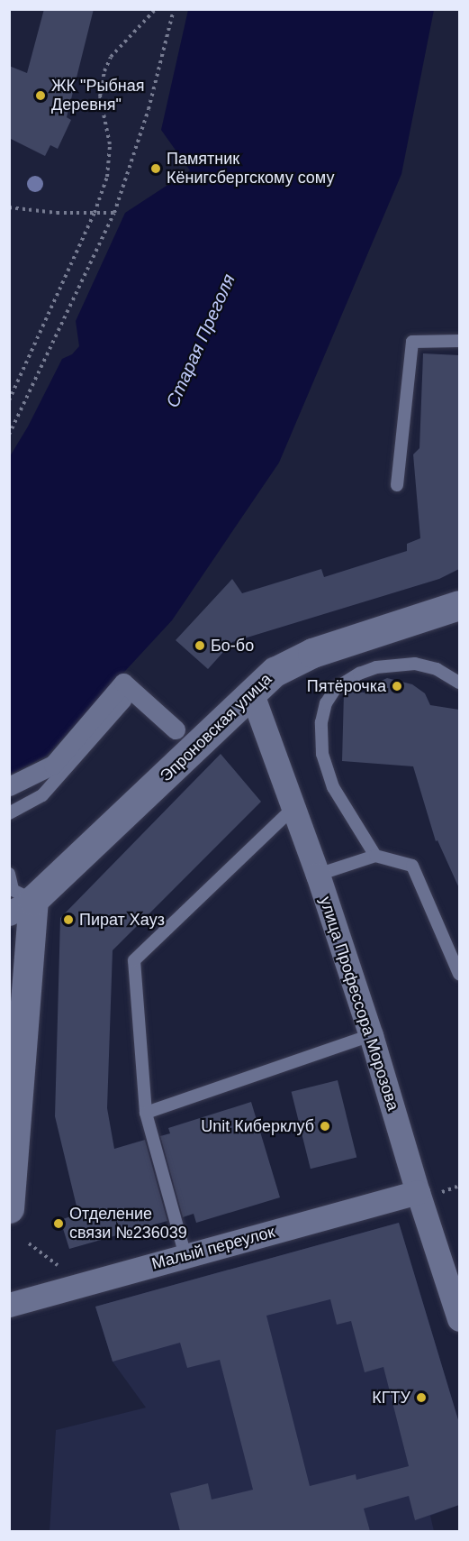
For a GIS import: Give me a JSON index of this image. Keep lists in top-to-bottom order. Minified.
{"streets":{"street":["Эпроновская улица","улица Профессора Морозова","Малый переулок"]},"crossings":[["Эпроновская улица","улица Профессора Морозова"],["улица Профессора Морозова","Малый переулок"]],"water":["Старая Преголя"],"places":["ЖК \"Рыбная Деревня\"","Памятник Кёнигсбергскому сому","Бо-бо","Пятёрочка","Пират Хауз","Unit Киберклуб","Отделение связи №236039","КГТУ"]}
